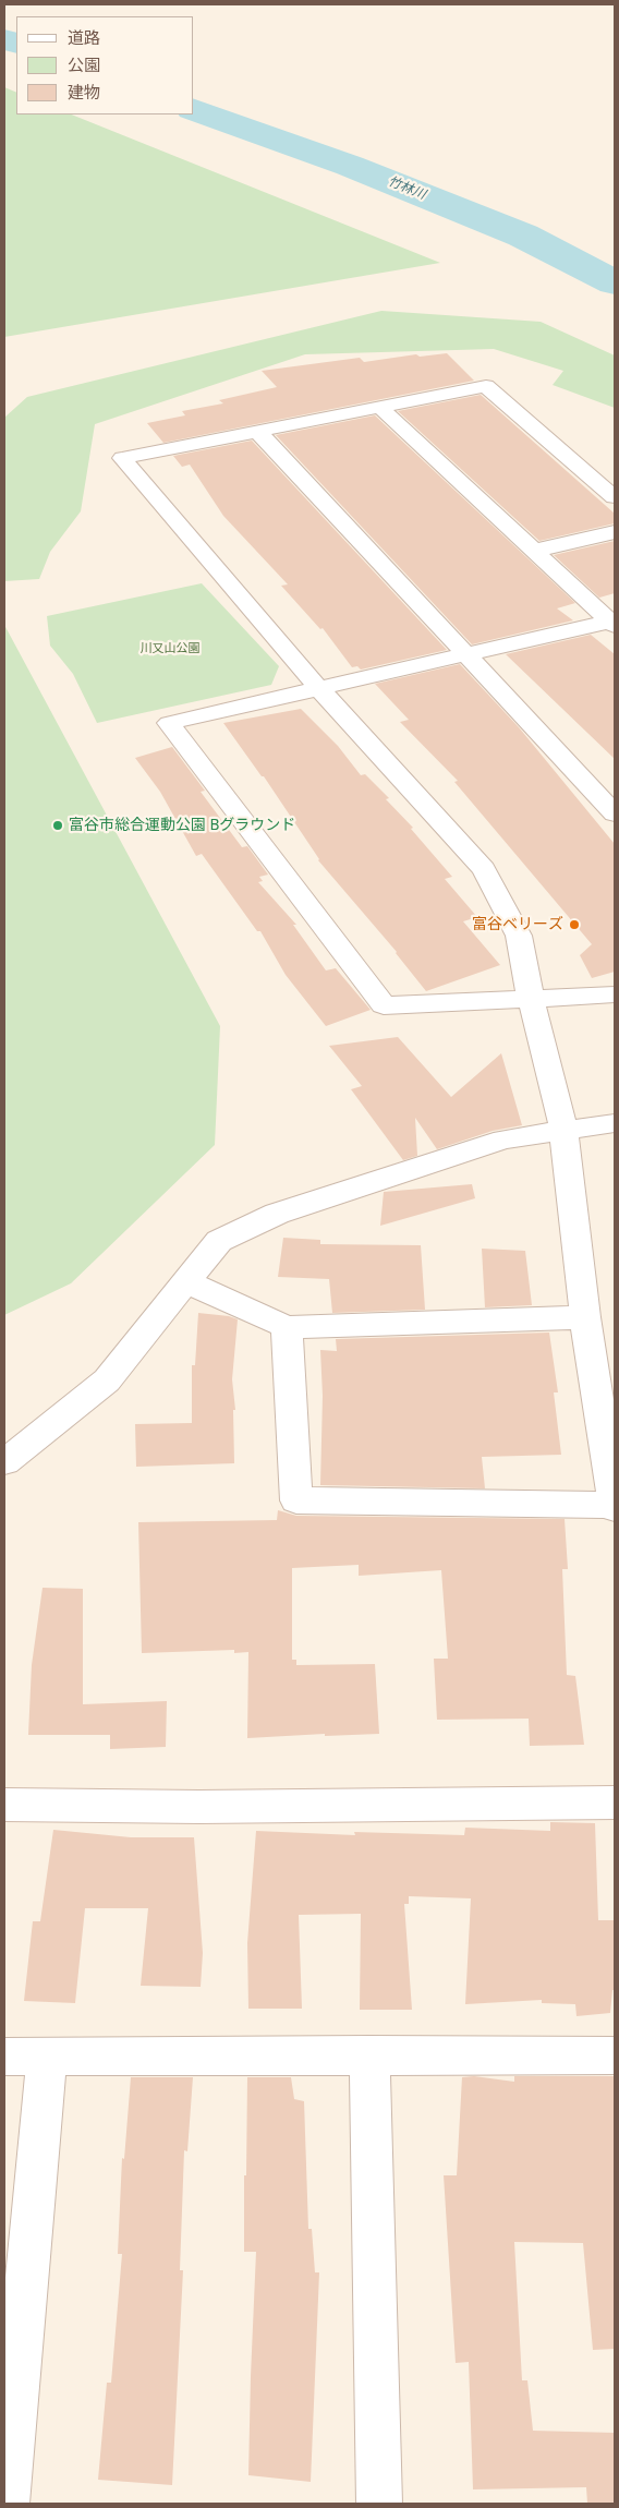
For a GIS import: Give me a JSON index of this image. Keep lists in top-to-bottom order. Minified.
{"water":["竹林川"],"parks":["川又山公園"],"places":["富谷市総合運動公園 Bグラウンド","富谷ベリーズ"],"legend":["道路","公園","建物"]}
